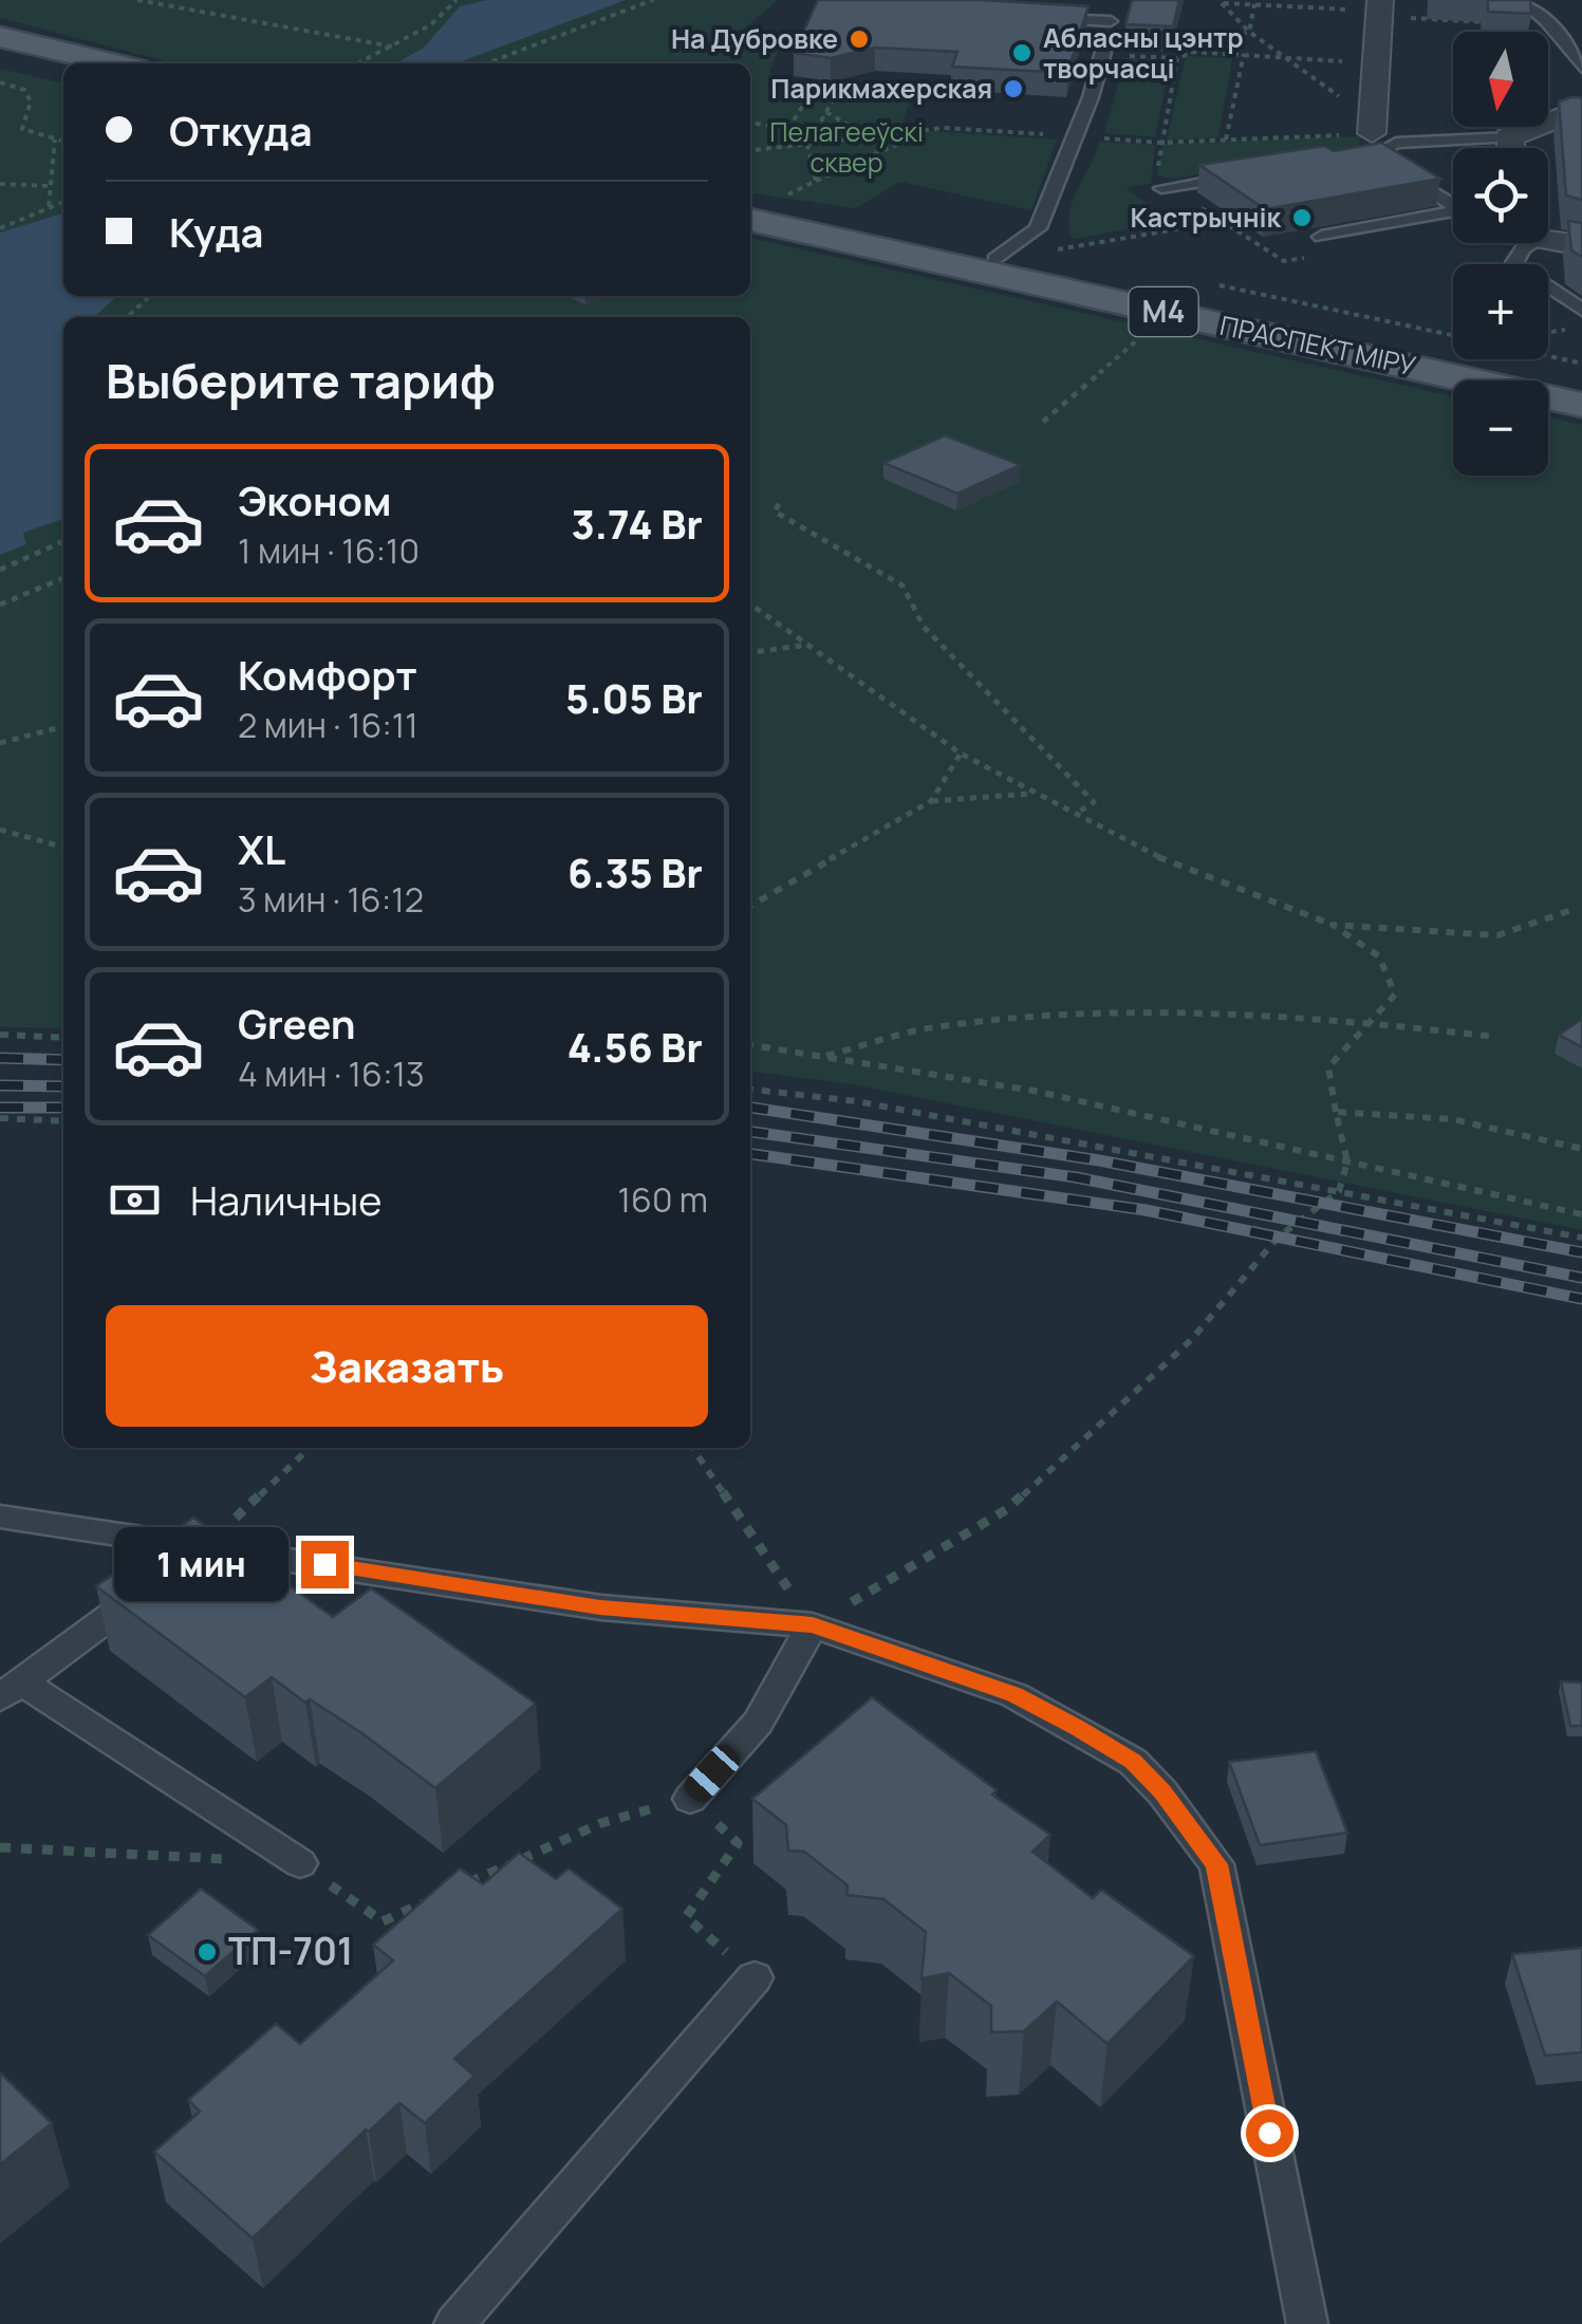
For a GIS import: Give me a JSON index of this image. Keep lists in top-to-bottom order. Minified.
{"streets":{"main road":["М4","ПРАСПЕКТ МІРУ"]},"parks":["Пелагееўскі сквер"],"places":["На Дубровке","Абласны цэнтр творчасці","Парикмахерская","Кастрычнік","ТП-701"],"north":"bottom","page":{"map_buttons":["+","−"],"banner":["Откуда","Куда"],"heading":"Выберите тариф","list":[{"name":"Эконом","note":"1 мин · 16:10","value":"3.74 Br"},{"name":"Комфорт","note":"2 мин · 16:11","value":"5.05 Br"},{"name":"XL","note":"3 мин · 16:12","value":"6.35 Br"},{"name":"Green","note":"4 мин · 16:13","value":"4.56 Br"}],"pay":["Наличные","160 m"],"buttons":"Заказать","bubble":"1 мин"}}
